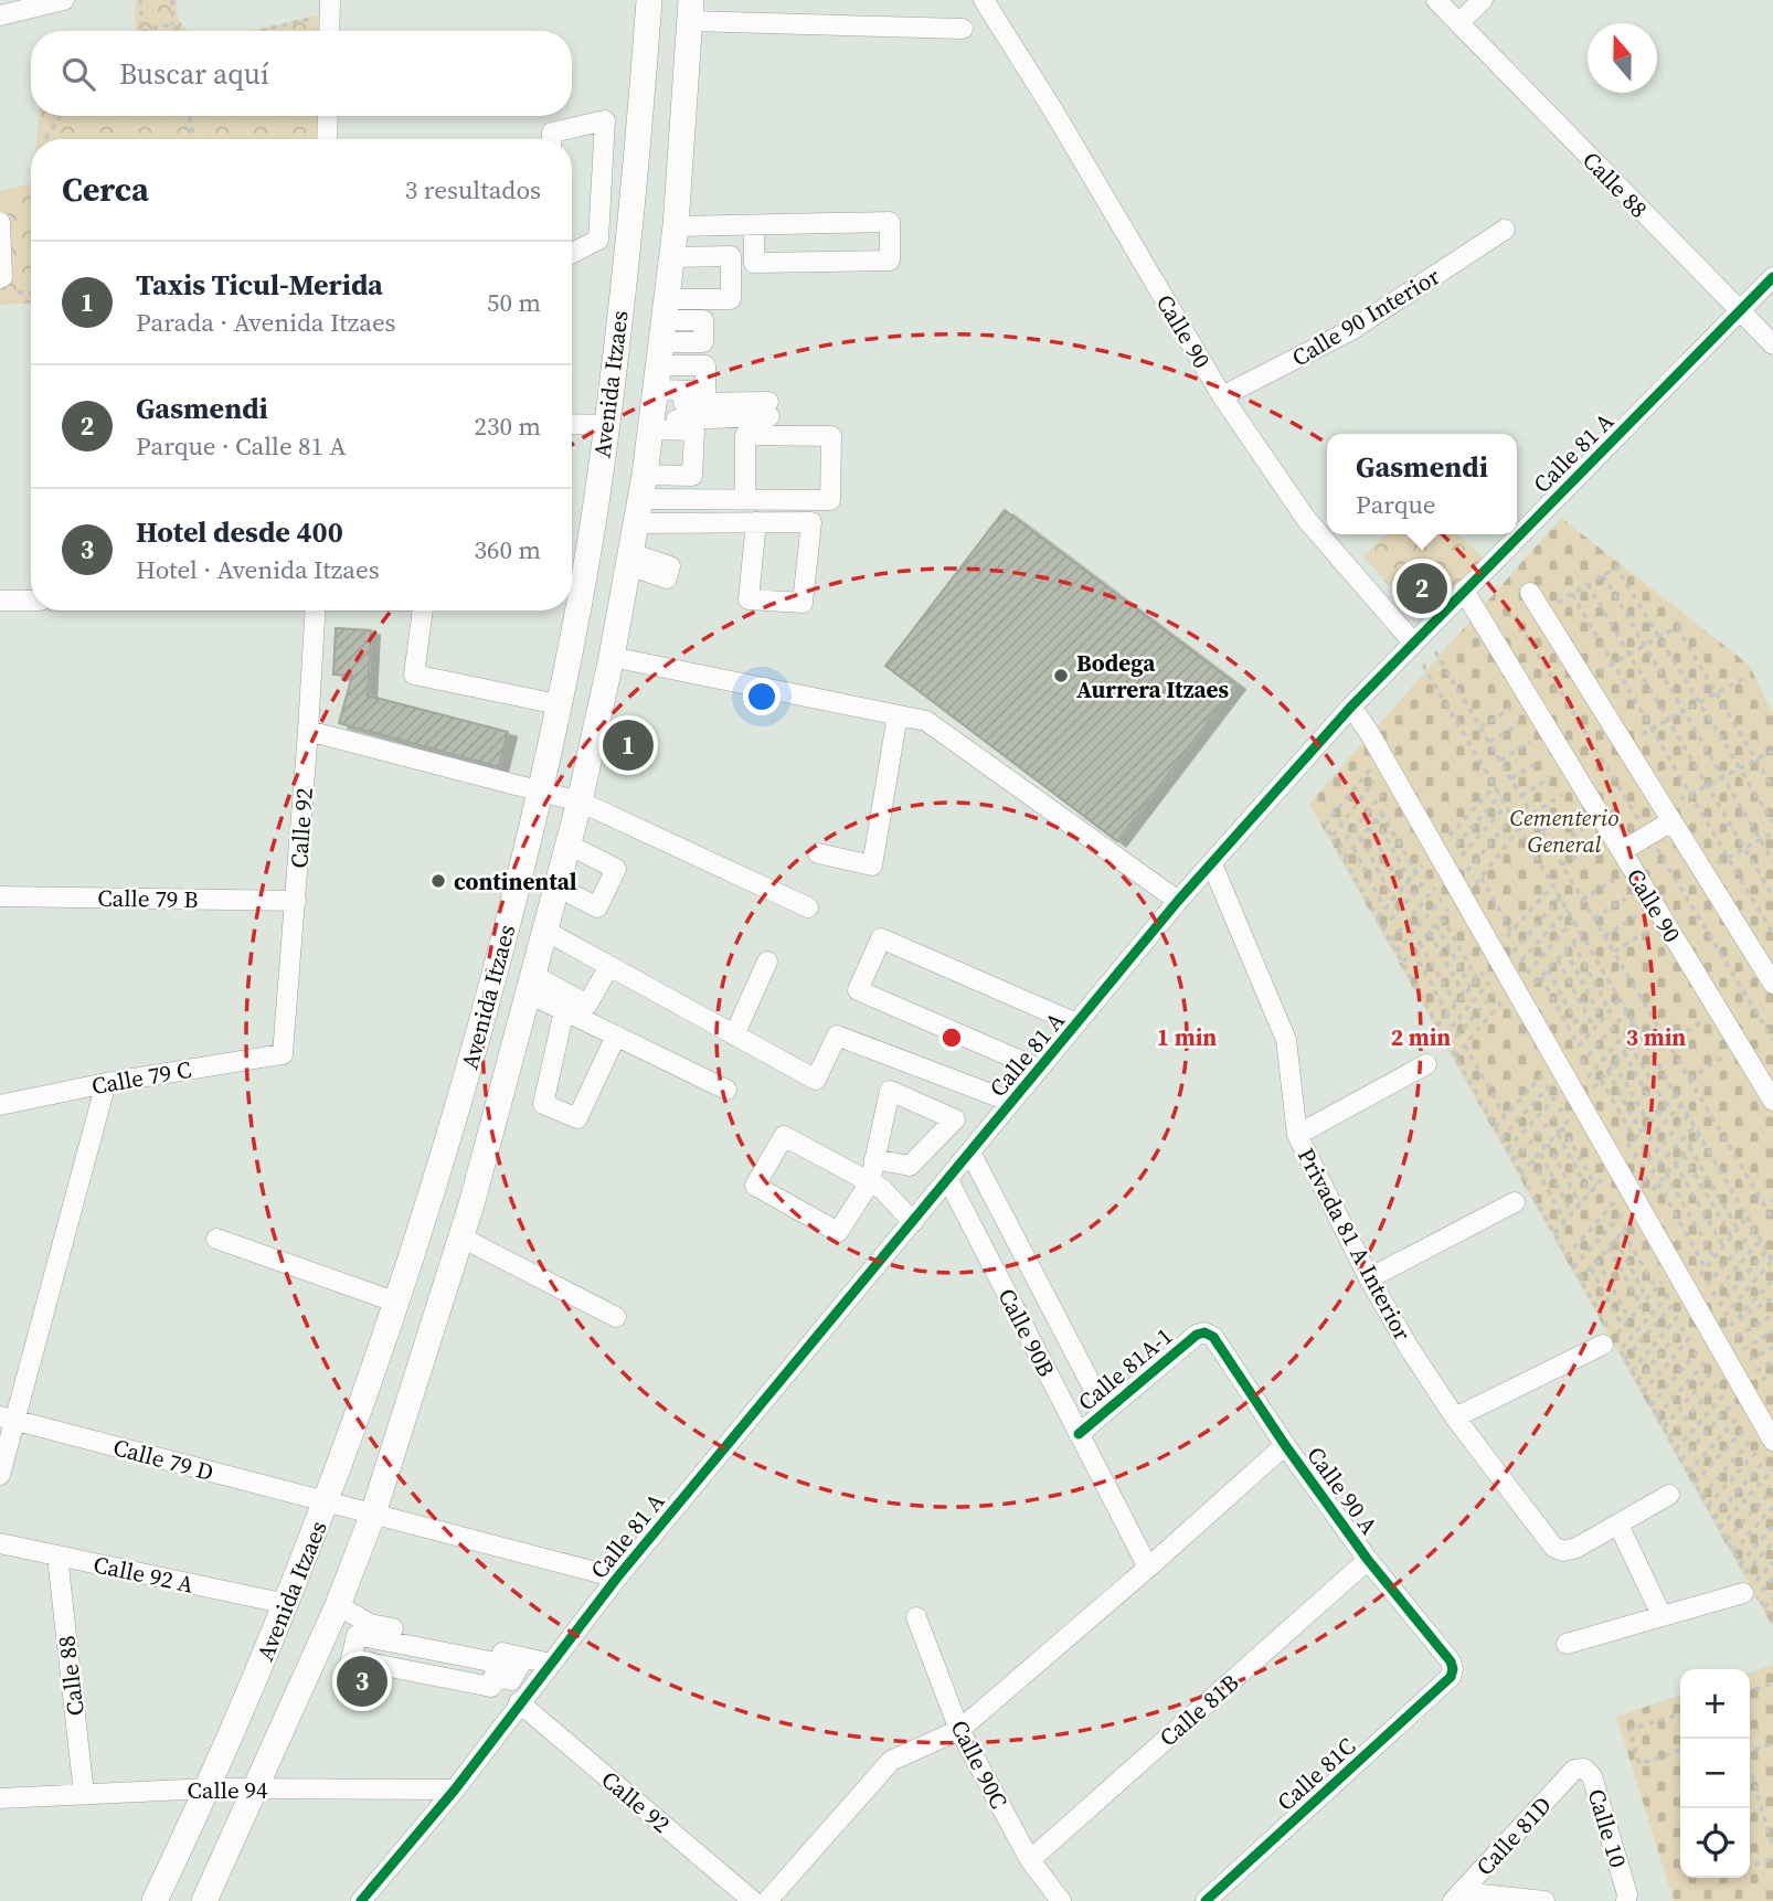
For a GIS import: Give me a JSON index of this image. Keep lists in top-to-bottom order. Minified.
{"streets":{"main road":["Avenida Itzaes"],"street":["Calle 88","Calle 90 Interior","Calle 90","Calle 81 A","Calle 92","Calle 79 B","Calle 79 C","Privada 81 A Interior","Calle 90B","Calle 81A-1","Calle 79 D","Calle 90 A","Calle 92 A","Calle 81B","Calle 90C","Calle 81C","Calle 94","Calle 10","Calle 81D"]},"crossings":[["Calle 88","Calle 81 A"],["Calle 88","Calle 92 A"],["Calle 88","Calle 94"],["Calle 90 Interior","Calle 90"],["Calle 90","Calle 81 A"],["Avenida Itzaes","Calle 79 D"],["Avenida Itzaes","Calle 92 A"],["Avenida Itzaes","Calle 94"],["Calle 81 A","Calle 92"],["Calle 81 A","Privada 81 A Interior"],["Calle 81 A","Calle 90B"],["Calle 81 A","Calle 94"],["Calle 92","Calle 79 B"],["Calle 92","Calle 79 C"],["Calle 90B","Calle 81A-1"],["Calle 81A-1","Calle 90 A"],["Calle 90 A","Calle 81B"],["Calle 90 A","Calle 81C"],["Calle 81B","Calle 90C"],["Calle 10","Calle 81D"]],"parks":["Cementerio General"],"places":["Bodega Aurrera Itzaes","continental"],"north":"top","page":{"search":"Buscar aquí","heading":["Cerca","3 resultados"],"list":[{"mark":"1","name":"Taxis Ticul-Merida","note":"Parada · Avenida Itzaes","value":"50 m"},{"mark":"2","name":"Gasmendi","note":"Parque · Calle 81 A","value":"230 m"},{"mark":"3","name":"Hotel desde 400","note":"Hotel · Avenida Itzaes","value":"360 m"}],"popup":["Gasmendi","Parque"],"pins":["2","1","3"],"map_buttons":["+","−"]},"rings":["1 min","2 min","3 min"]}
